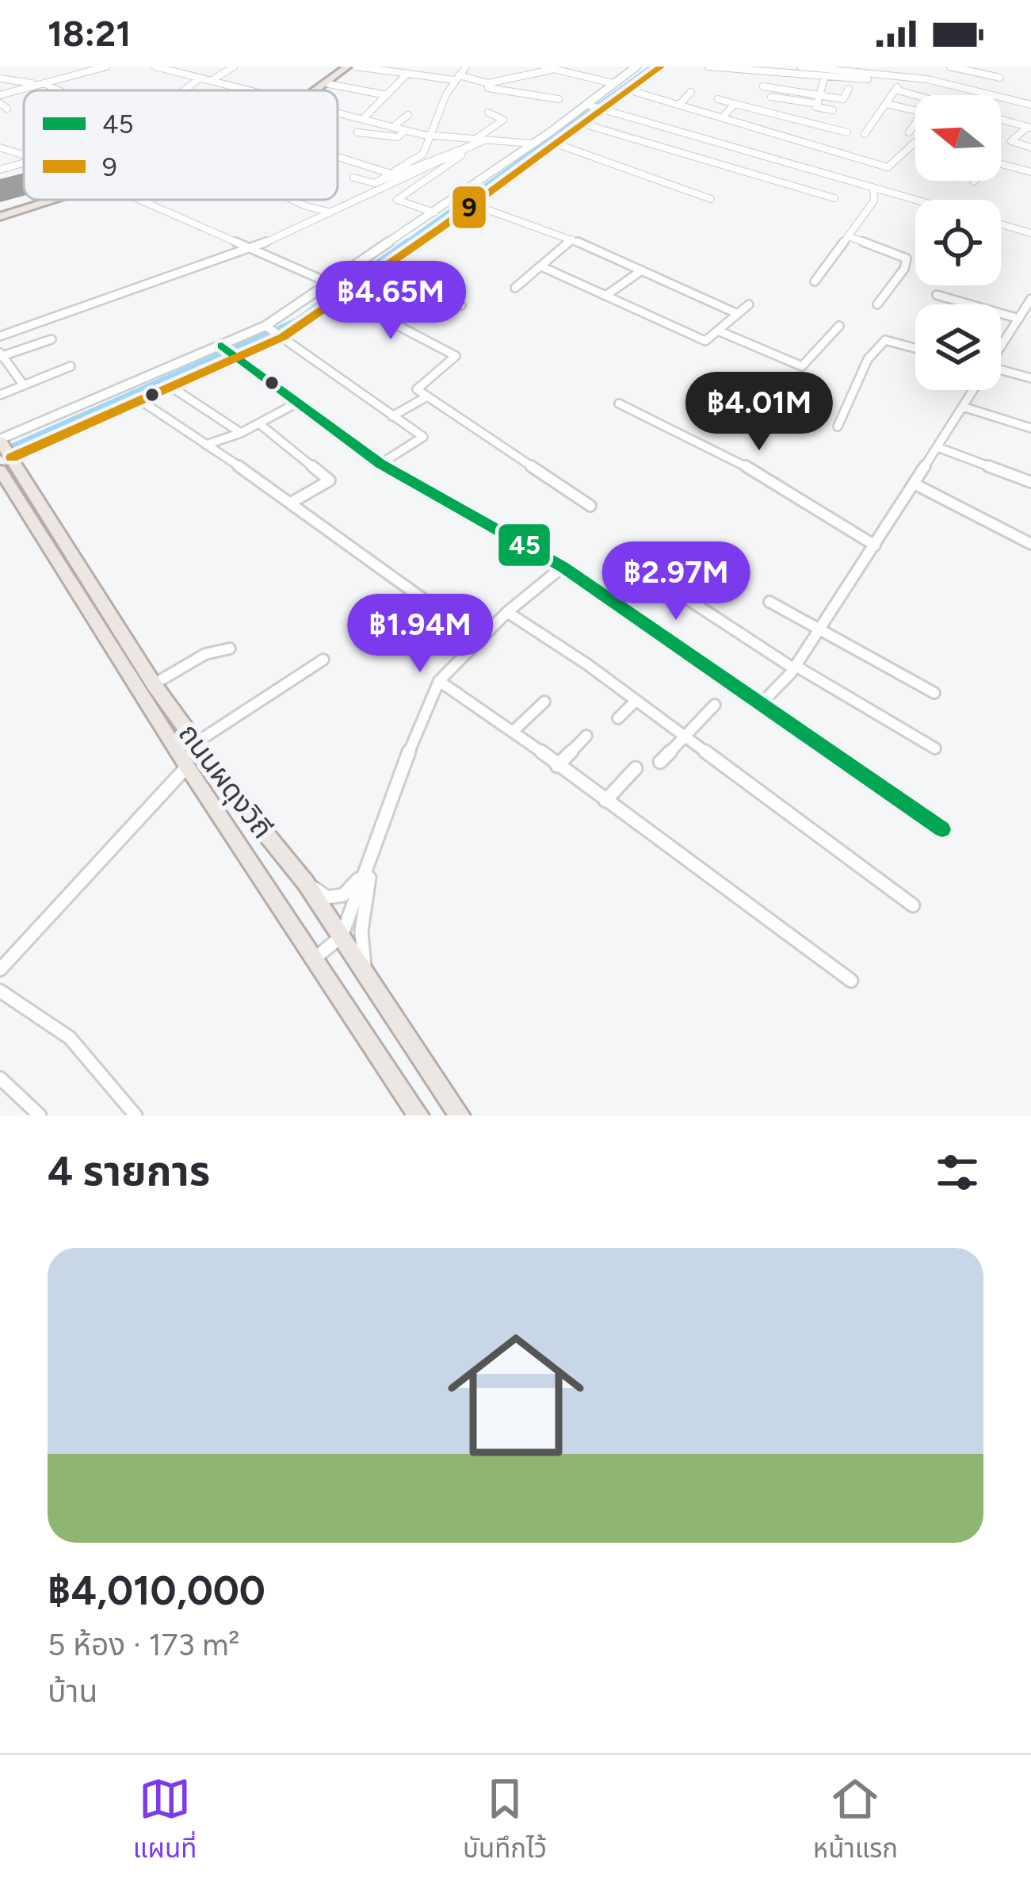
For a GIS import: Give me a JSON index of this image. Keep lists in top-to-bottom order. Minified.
{"streets":{"main road":["ถนนผดุงวิถี"]},"lines":["transit line 9","transit line 45"],"legend":["45","9"],"north":"left","page":{"status":"18:21","price":["฿4.65M","฿4.01M","฿2.97M","฿1.94M"],"heading":"4 รายการ","list":[{"name":"฿4,010,000","note":"5 ห้อง · 173 m² · บ้าน"}],"tabs":["แผนที่","บันทึกไว้","หน้าแรก"]}}
